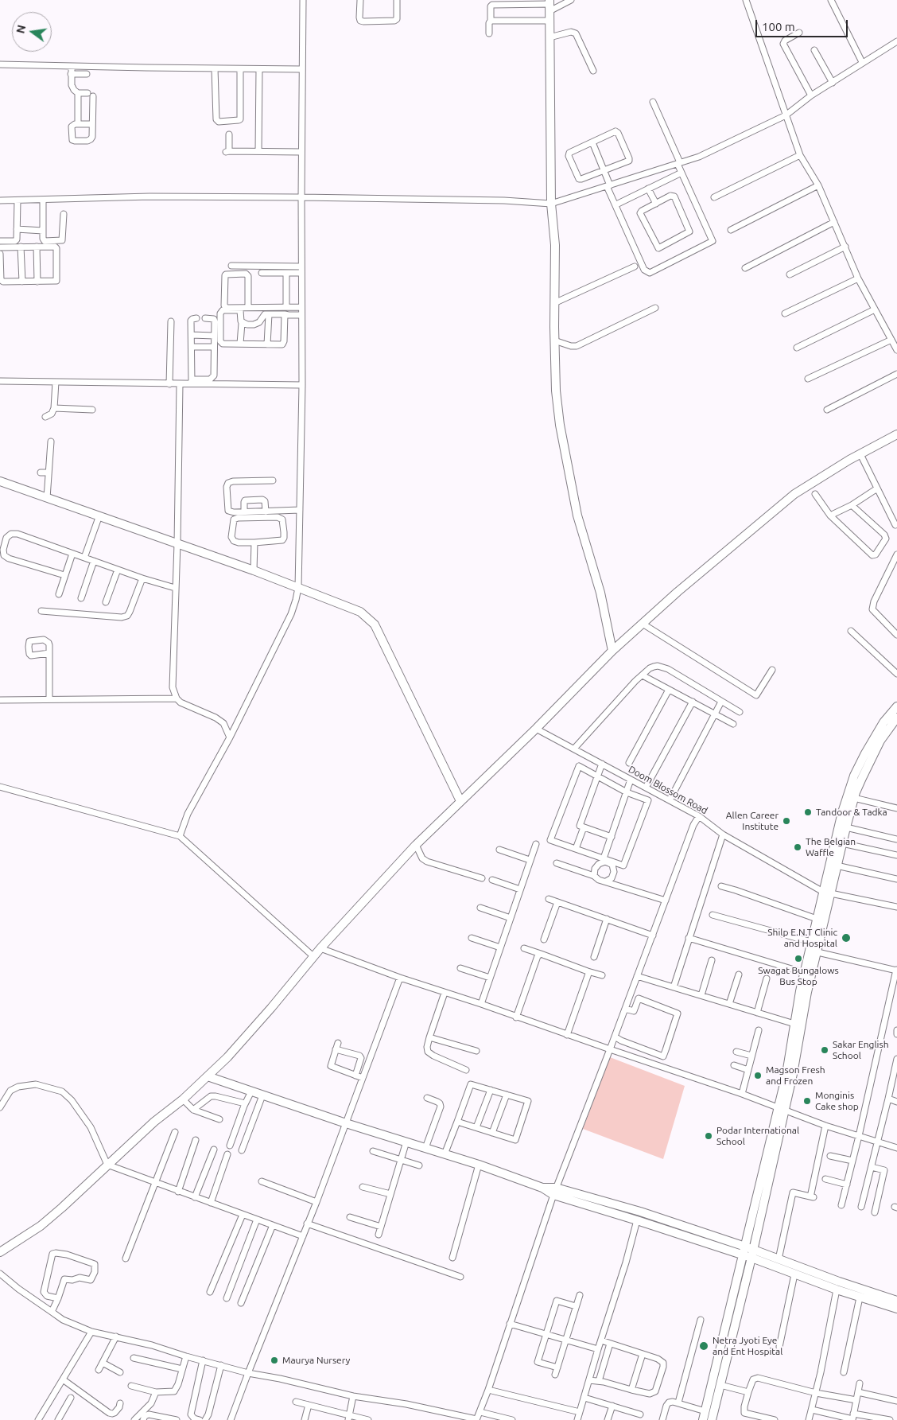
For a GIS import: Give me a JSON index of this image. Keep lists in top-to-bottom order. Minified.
{"streets":{"street":["Doom Blossom Road"]},"places":["Tandoor & Tadka","Allen Career Institute","The Belgian Waffle","Shilp E.N.T Clinic and Hospital","Swagat Bungalows Bus Stop","Sakar English School","Magson Fresh and Frozen","Monginis Cake shop","Podar International School","Netra Jyoti Eye and Ent Hospital","Maurya Nursery"],"scale_bar":"100 m","north":"left"}
